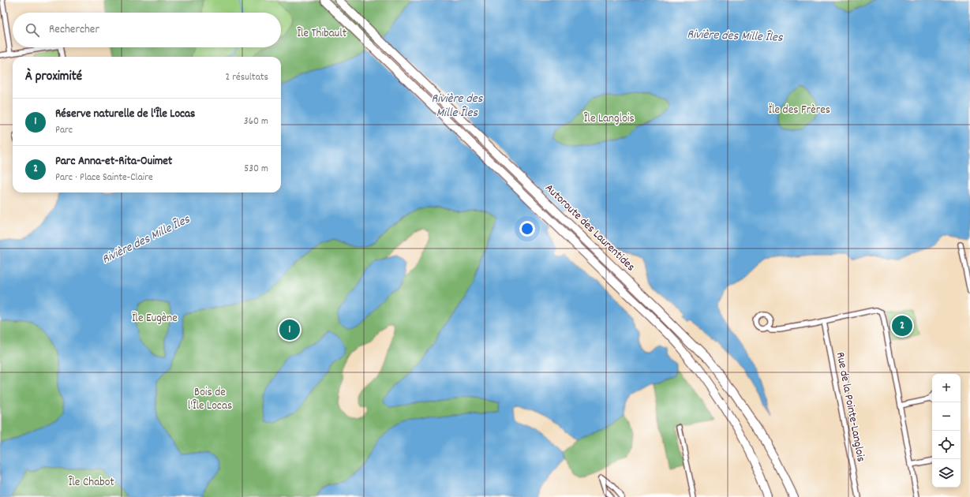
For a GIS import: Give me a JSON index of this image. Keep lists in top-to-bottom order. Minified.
{"streets":{"highway":["Autoroute des Laurentides"],"street":["Rue de la Pointe-Langlois"]},"water":["Rivière des Mille Îles"],"parks":["Île Thibault","Ïle des Frères","Île Langlois","Ïle Eugène","Bois de l'Île Locas","Île Chabot"],"page":{"search":"Rechercher","heading":["À proximité","2 résultats"],"list":[{"mark":"1","name":"Réserve naturelle de l'Île Locas","note":"Parc","value":"360 m"},{"mark":"2","name":"Parc Anna-et-Rita-Ouimet","note":"Parc · Place Sainte-Claire","value":"530 m"}],"pins":["2","1"],"map_buttons":["+","−"]}}
